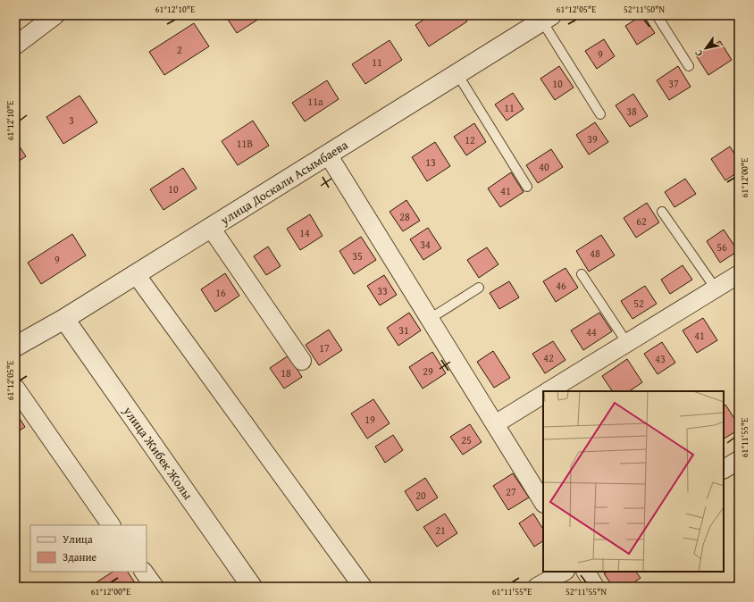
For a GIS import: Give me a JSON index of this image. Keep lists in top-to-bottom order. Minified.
{"streets":{"street":["улица Доскали Асымбаева","улица Жибек Жолы"]},"crossings":[["улица Доскали Асымбаева","улица Жибек Жолы"]],"house_numbers":["2","9","11","10","37","11а","11","38","3","39","12","11В","13","40","10","41","28","62","14","34","56","48","35","9","46","33","16","52","31","44","41","17","42","43","29","18","19","25","27","20","21"],"legend":["Улица","Здание"],"north":"bottom left","coordinates":["61°12'10\"E","61°12'05\"E","52°11'50\"N","61°12'00\"E","61°11'55\"E","52°11'55\"N"]}
